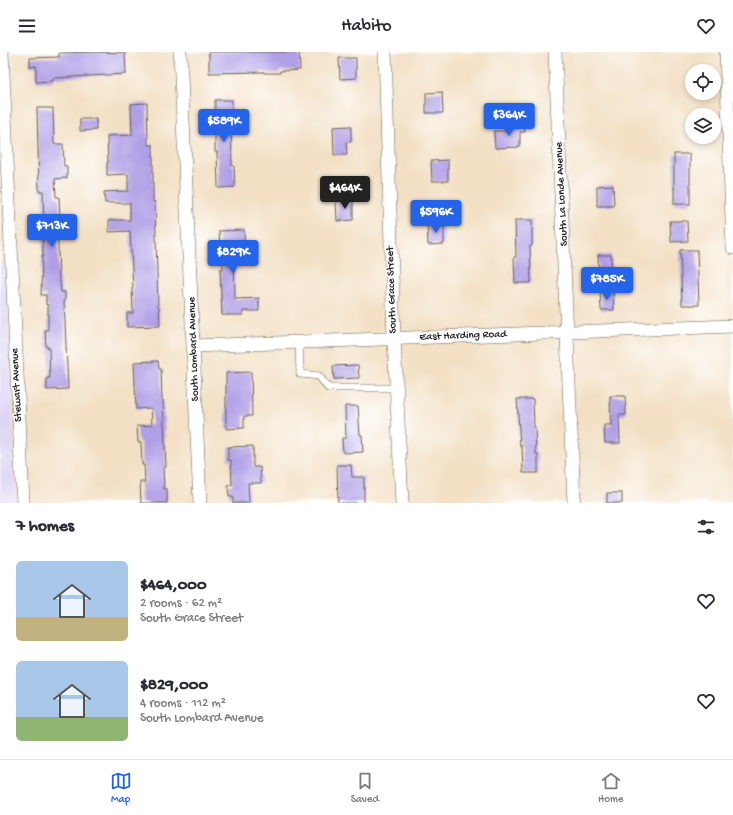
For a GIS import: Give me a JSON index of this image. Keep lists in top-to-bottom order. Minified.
{"streets":{"street":["South La Londe Avenue","South Grace Street","East Harding Road","South Lombard Avenue","Stewart Avenue"]},"crossings":[["South La Londe Avenue","East Harding Road"],["South Grace Street","East Harding Road"],["East Harding Road","South Lombard Avenue"]],"page":{"header":"Habito","price":["$364K","$589K","$464K","$596K","$713K","$829K","$785K"],"heading":"7 homes","list":[{"name":"$464,000","note":"2 rooms · 62 m² · South Grace Street"},{"name":"$829,000","note":"4 rooms · 112 m² · South Lombard Avenue"}],"tabs":["Map","Saved","Home"]}}
